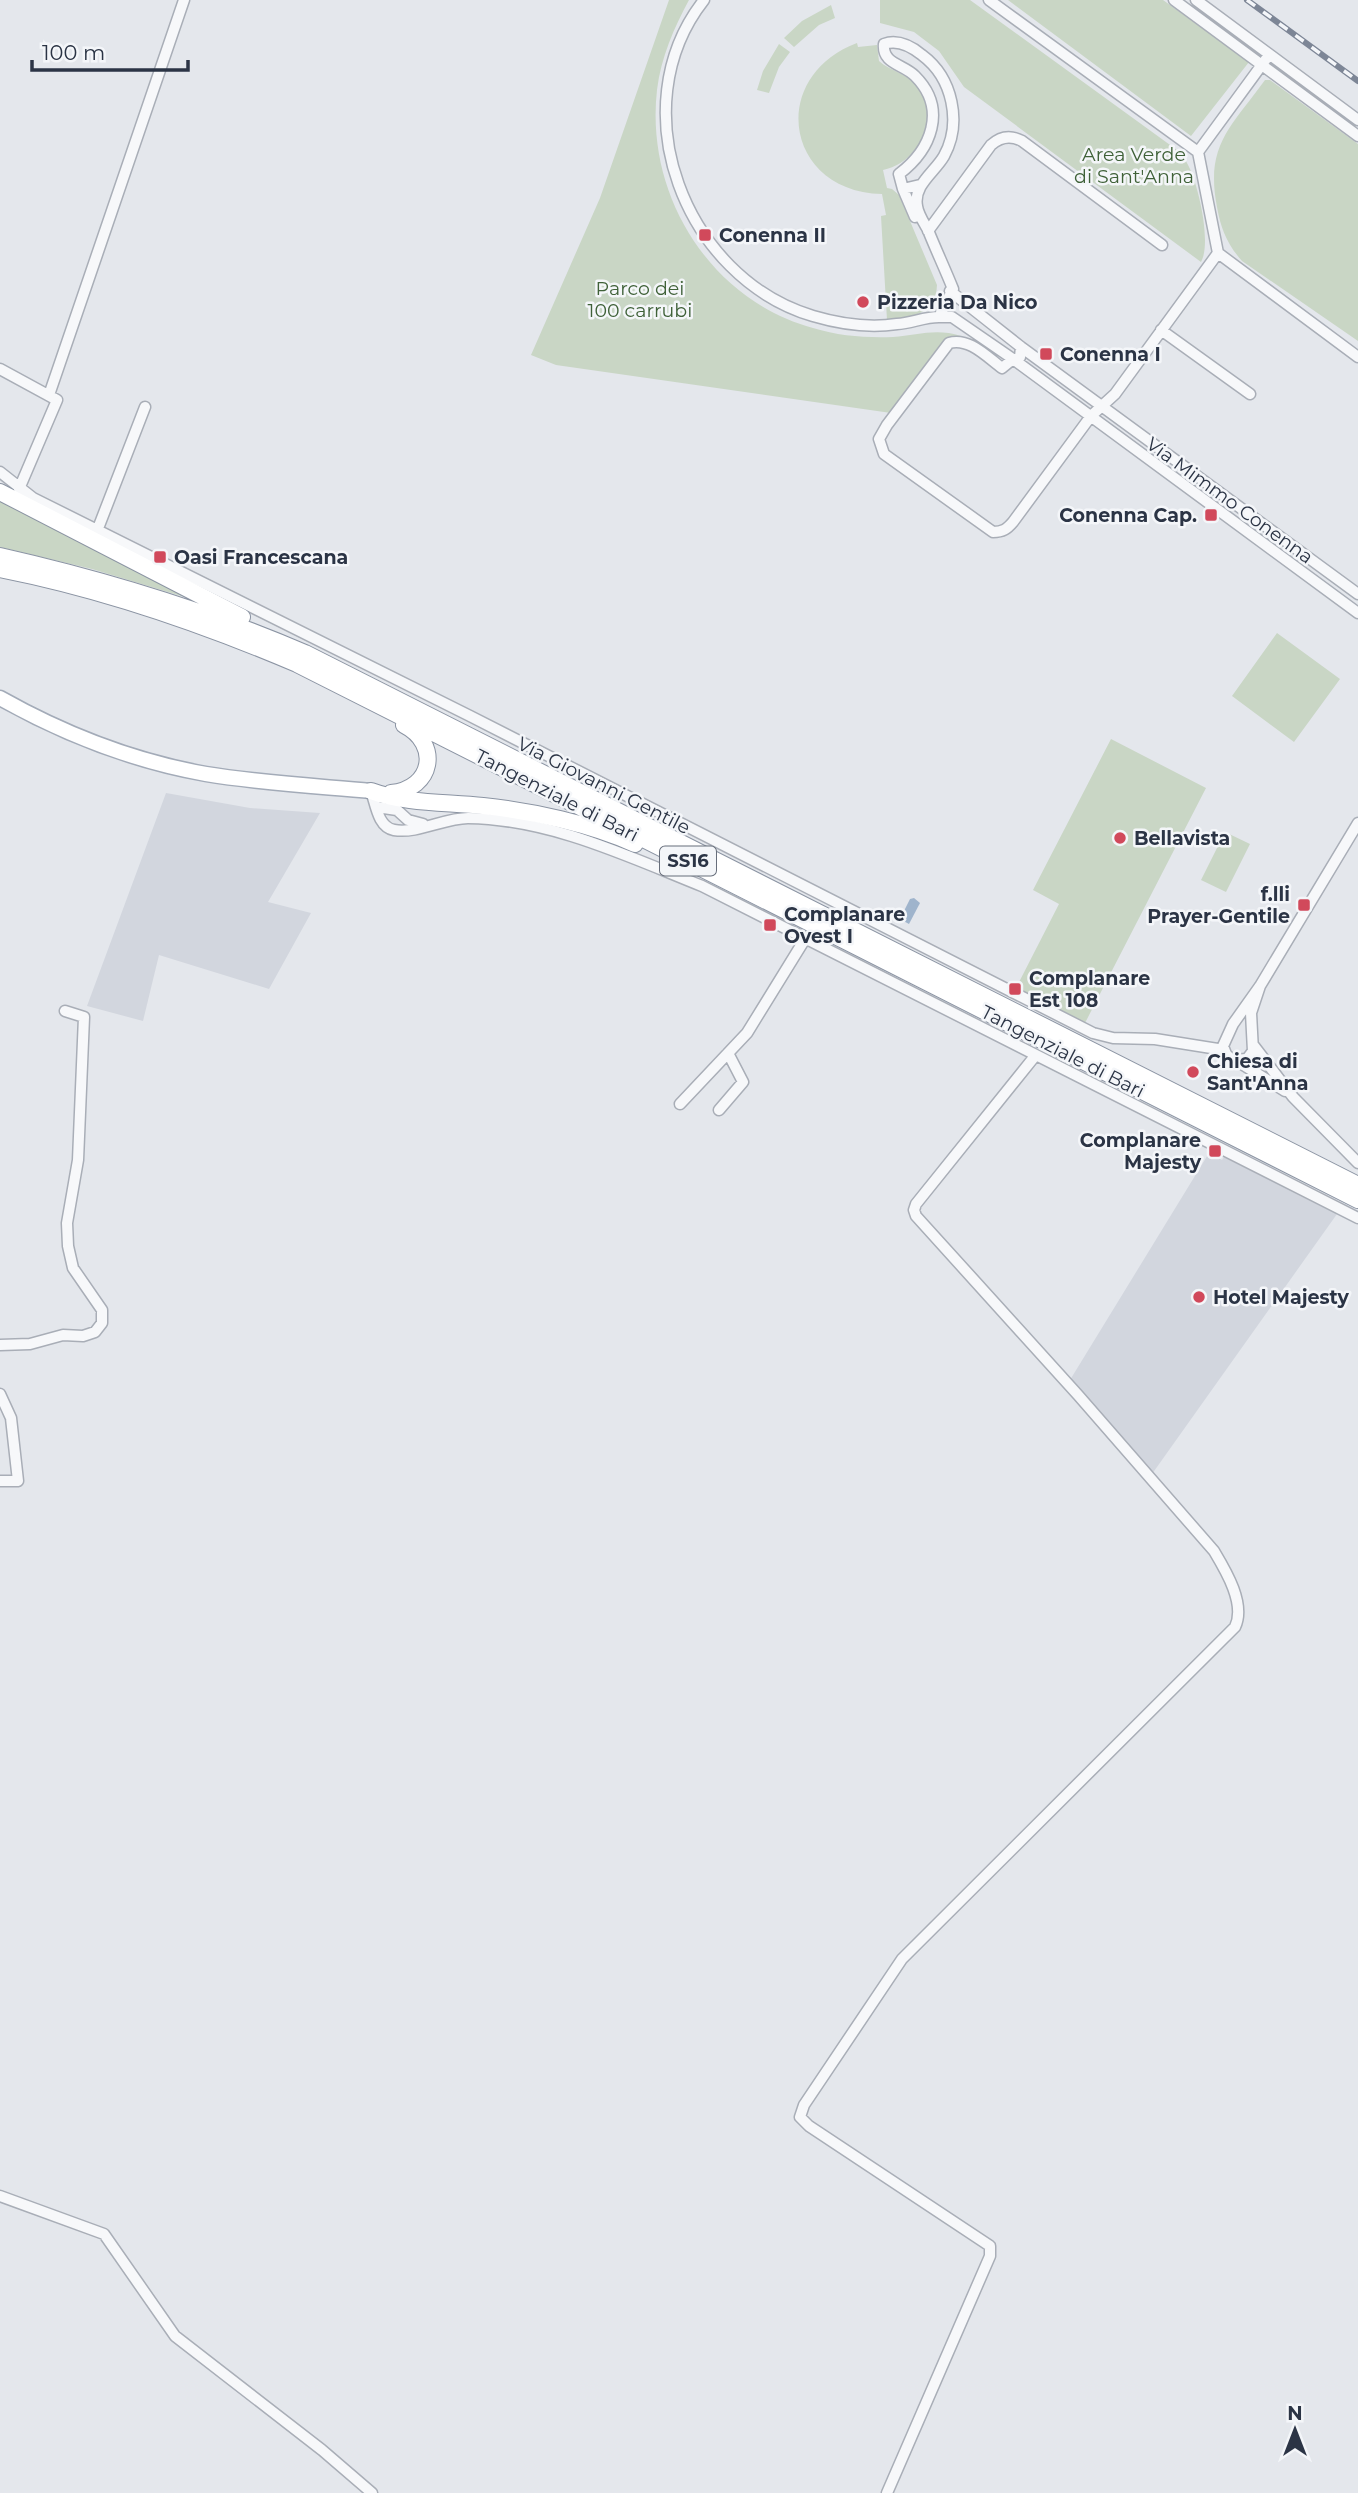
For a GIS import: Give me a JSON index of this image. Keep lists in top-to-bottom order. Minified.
{"streets":{"highway":["Tangenziale di Bari","SS16"],"street":["Via Mimmo Conenna","Via Giovanni Gentile"]},"crossings":[["Tangenziale di Bari","SS16"]],"parks":["Area Verde di Sant'Anna","Parco dei 100 carrubi"],"places":{"transit":["Conenna II","Conenna I","Conenna Cap.","Oasi Francescana","f.lli Prayer-Gentile","Complanare Ovest I","Complanare Est 108","Complanare Majesty"],"other":["Pizzeria Da Nico","Bellavista","Chiesa di Sant'Anna","Hotel Majesty"]},"scale_bar":"100 m","north":"top"}
